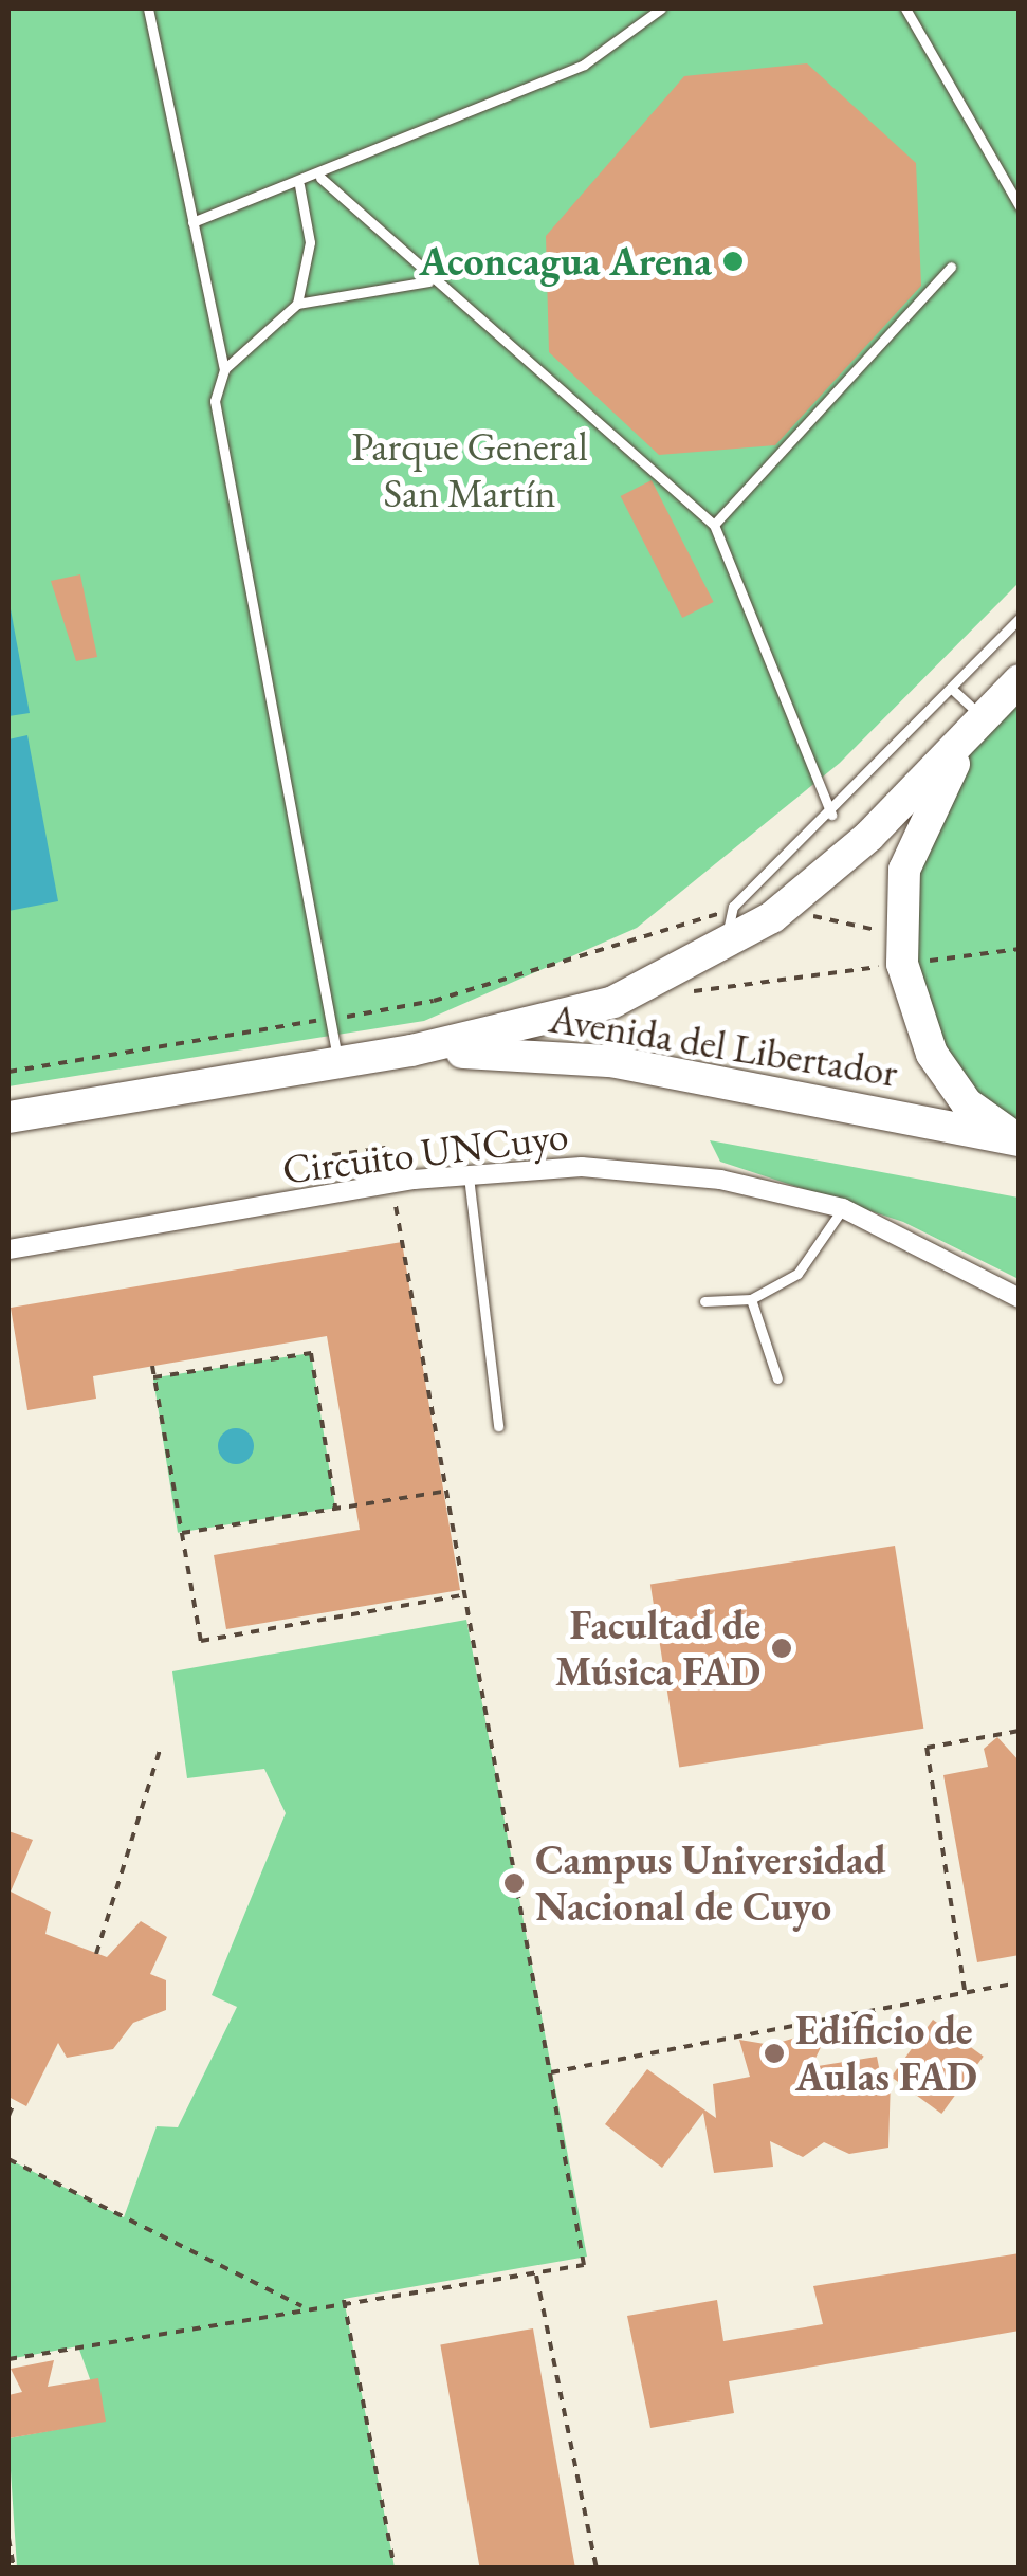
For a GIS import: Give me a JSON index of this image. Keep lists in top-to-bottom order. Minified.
{"streets":{"main road":["Avenida del Libertador"],"street":["Circuito UNCuyo"]},"parks":["Parque General San Martín"],"places":["Aconcagua Arena","Facultad de Música FAD","Campus Universidad Nacional de Cuyo","Edificio de Aulas FAD"]}
